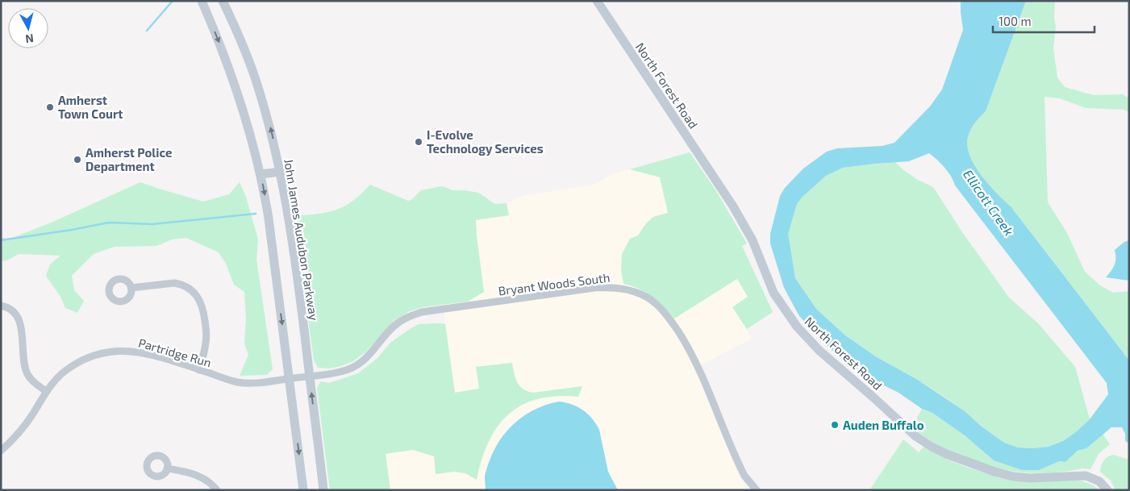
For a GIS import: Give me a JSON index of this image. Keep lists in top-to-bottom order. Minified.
{"streets":{"main road":["North Forest Road","John James Audubon Parkway"],"street":["Bryant Woods South","Partridge Run"]},"crossings":[["John James Audubon Parkway","Bryant Woods South"],["John James Audubon Parkway","Partridge Run"],["Bryant Woods South","Partridge Run"]],"water":["Ellicott Creek"],"places":["Amherst Town Court","I-Evolve Technology Services","Amherst Police Department","Auden Buffalo"],"scale_bar":"100 m","north":"bottom"}
